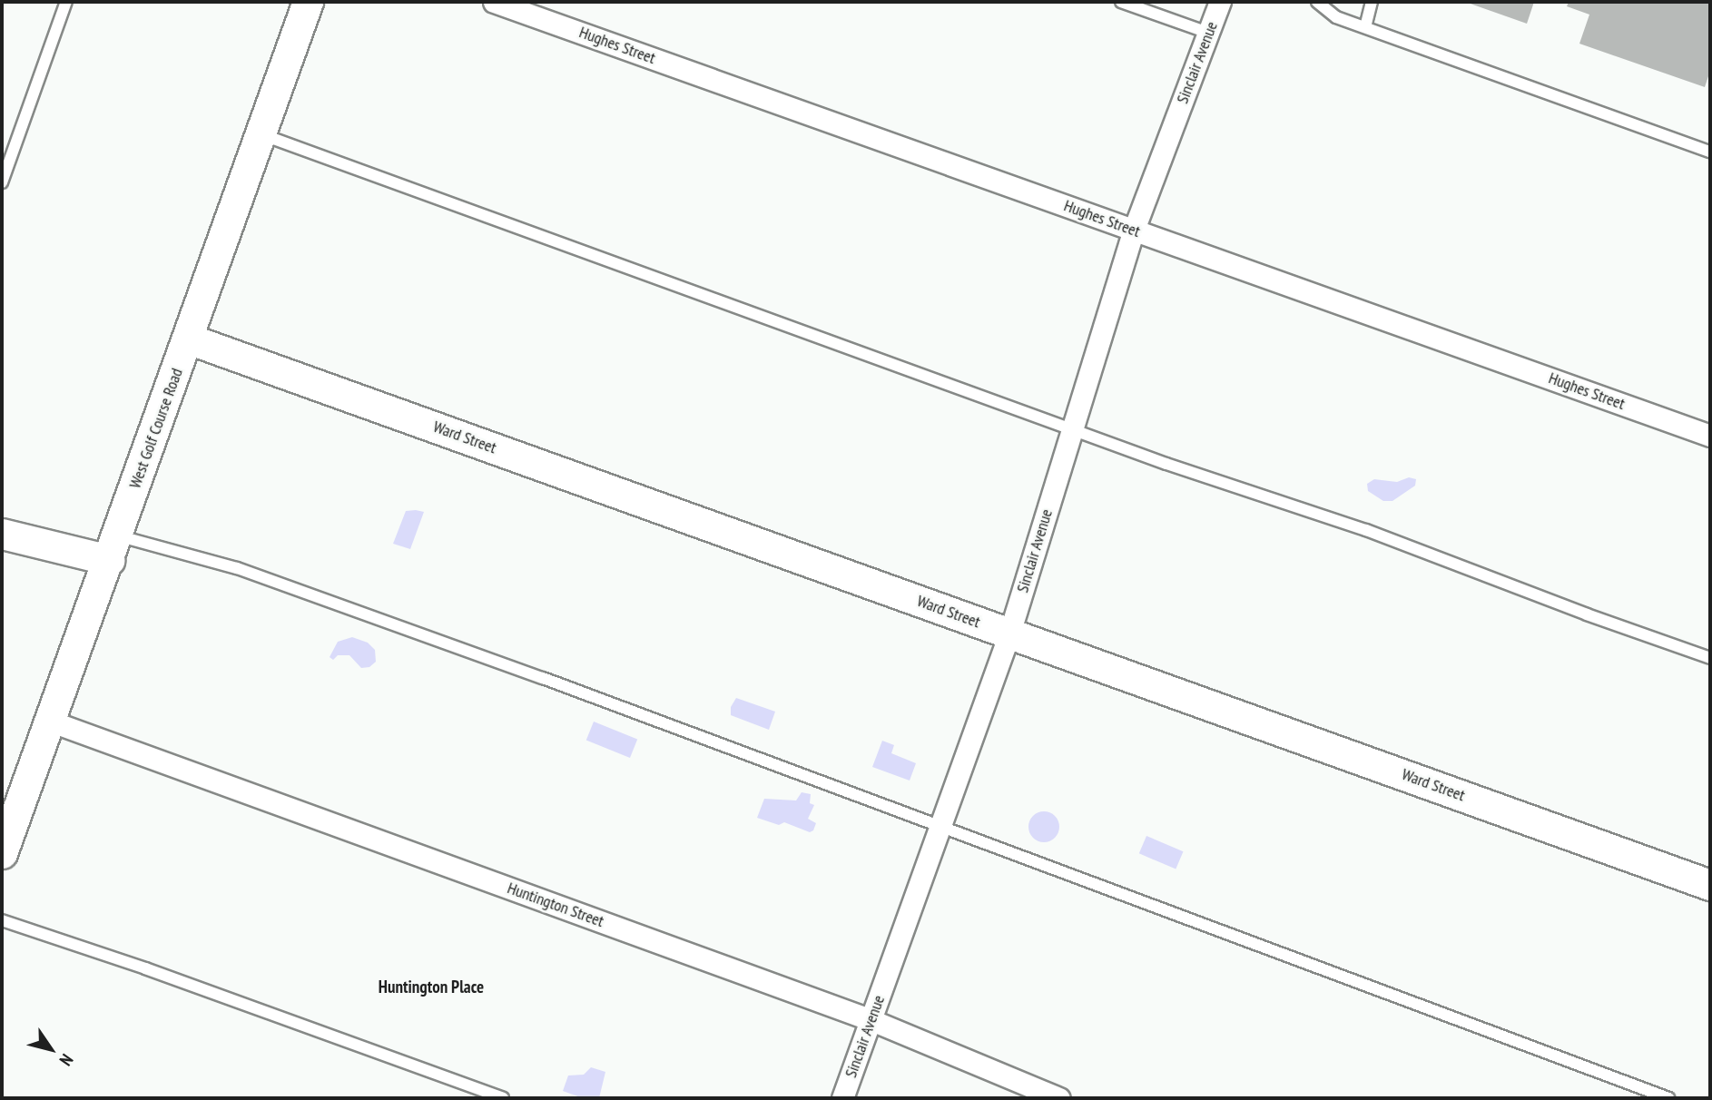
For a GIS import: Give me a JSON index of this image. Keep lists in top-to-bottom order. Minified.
{"streets":{"street":["Hughes Street","Sinclair Avenue","West Golf Course Road","Ward Street","Huntington Street"]},"crossings":[["Hughes Street","Sinclair Avenue"],["Sinclair Avenue","Ward Street"],["Sinclair Avenue","Huntington Street"],["West Golf Course Road","Ward Street"],["West Golf Course Road","Huntington Street"]],"districts":["Huntington Place"],"north":"bottom right"}
